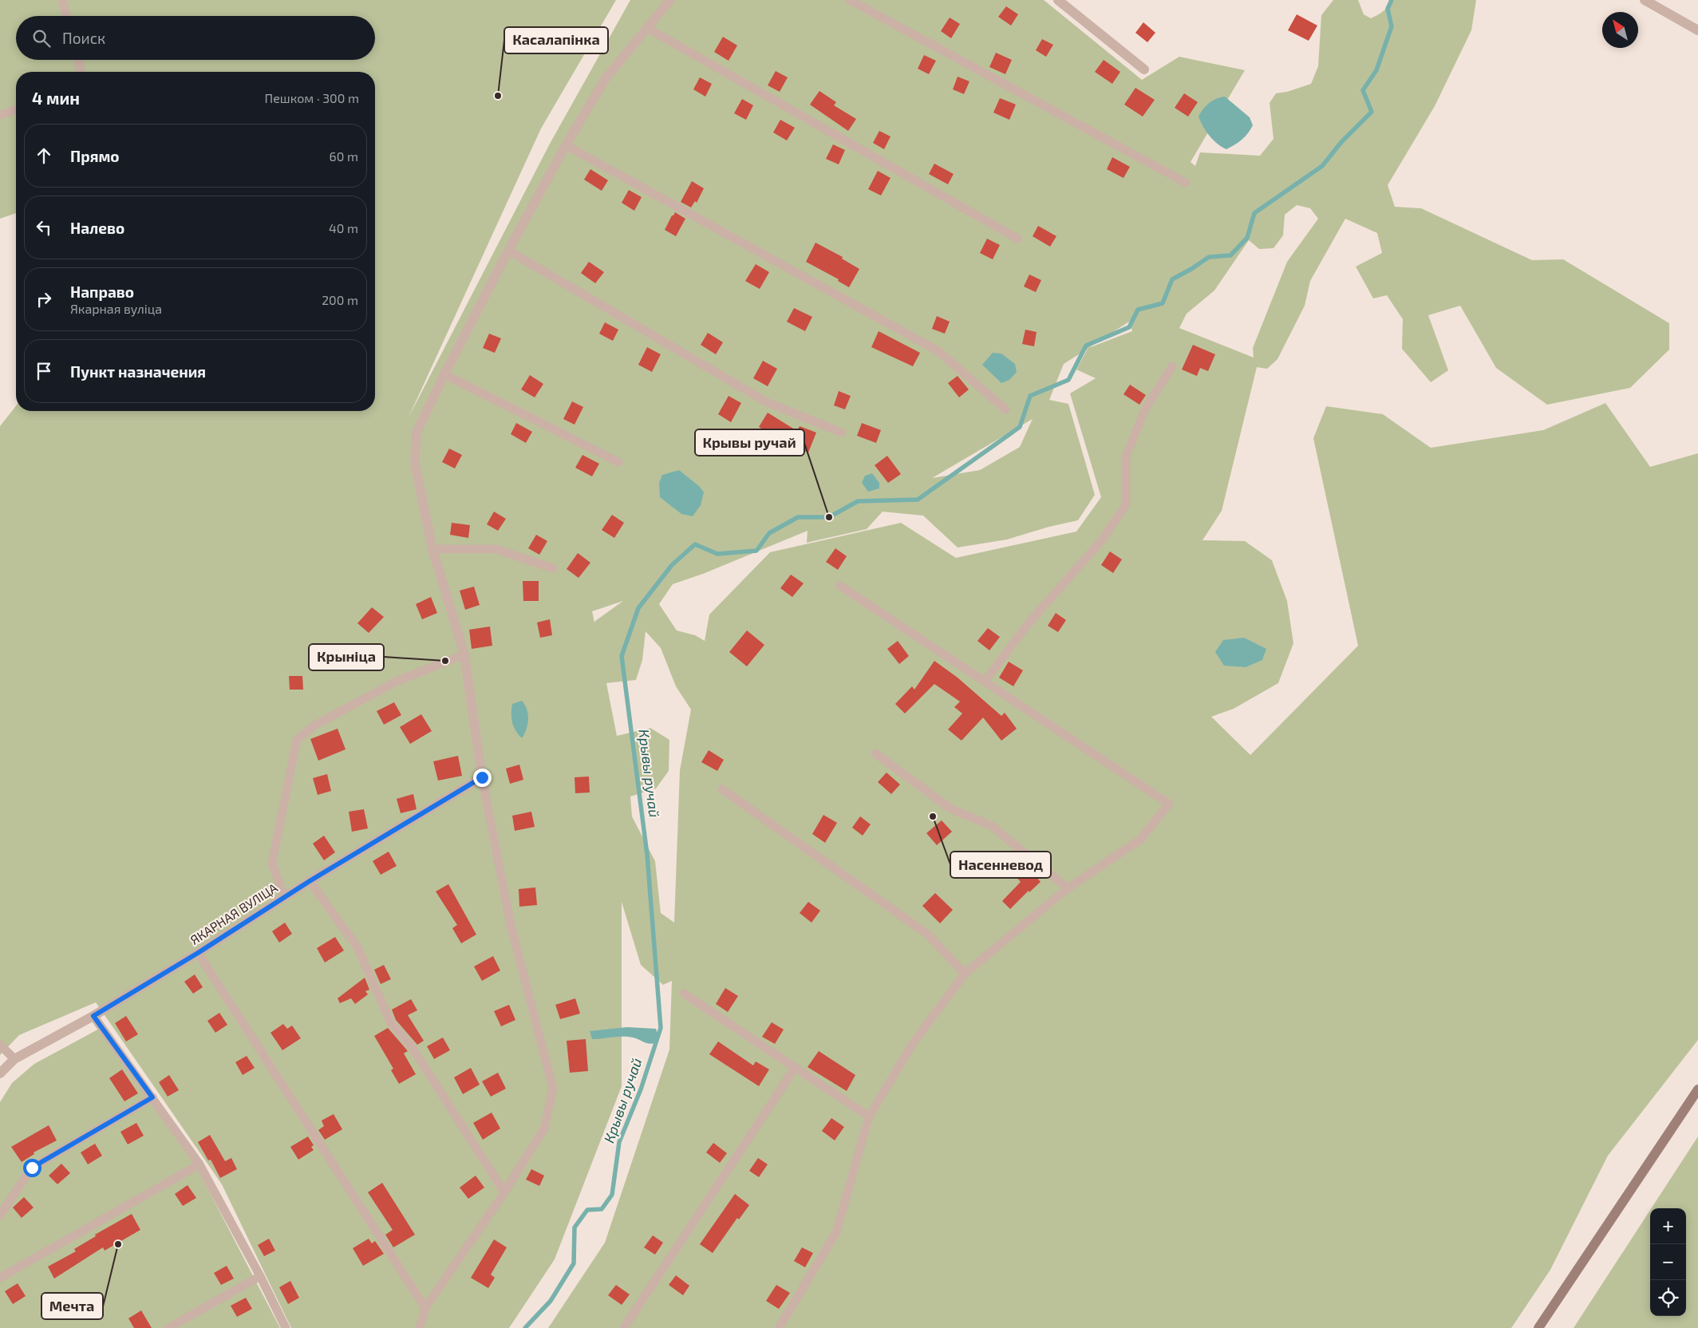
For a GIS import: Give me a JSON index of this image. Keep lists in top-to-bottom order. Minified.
{"streets":{"street":["ЯКАРНАЯ ВУЛІЦА"]},"water":["Крывы ручай"],"places":["Касалапінка","Крывы ручай","Крыніца","Насенневод","Мечта"],"north":"top left","page":{"search":"Поиск","heading":["4 мин","Пешком · 300 m"],"list":[["Прямо","60 m"],["Налево","40 m"],["Направо","Якарная вуліца","200 m"],"Пункт назначения"],"map_buttons":["+","−"]}}
